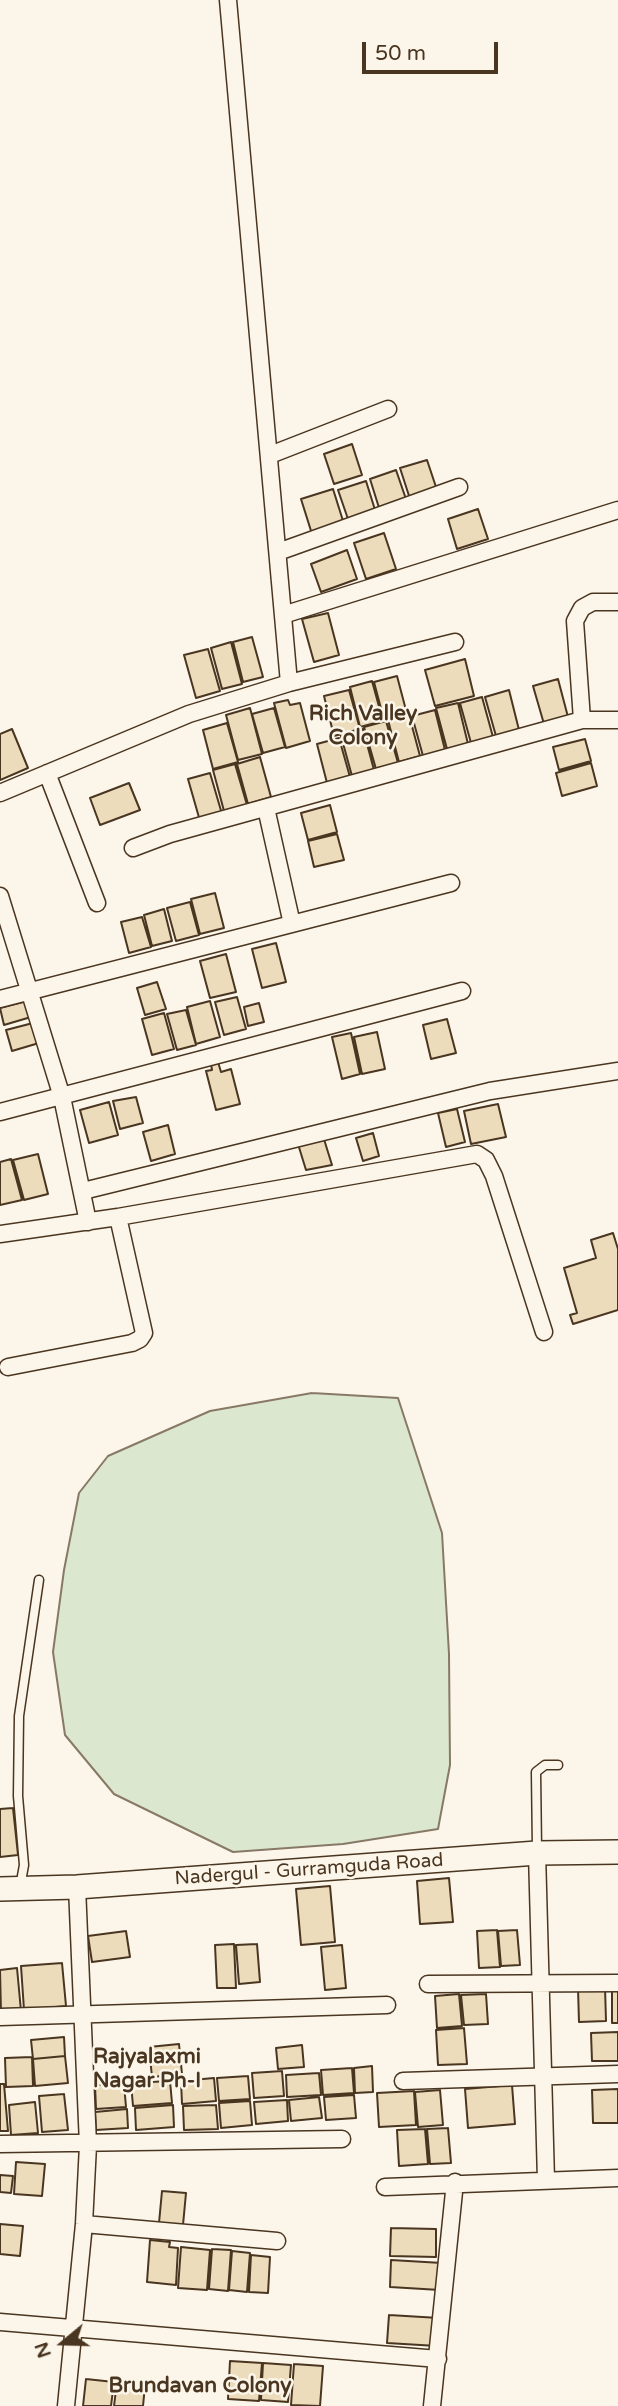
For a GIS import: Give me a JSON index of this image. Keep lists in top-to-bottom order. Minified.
{"streets":{"main road":["Nadergul - Gurramguda Road"]},"districts":["Rich Valley Colony","Rajyalaxmi Nagar Ph-I","Brundavan Colony"],"scale_bar":"50 m","north":"left"}
